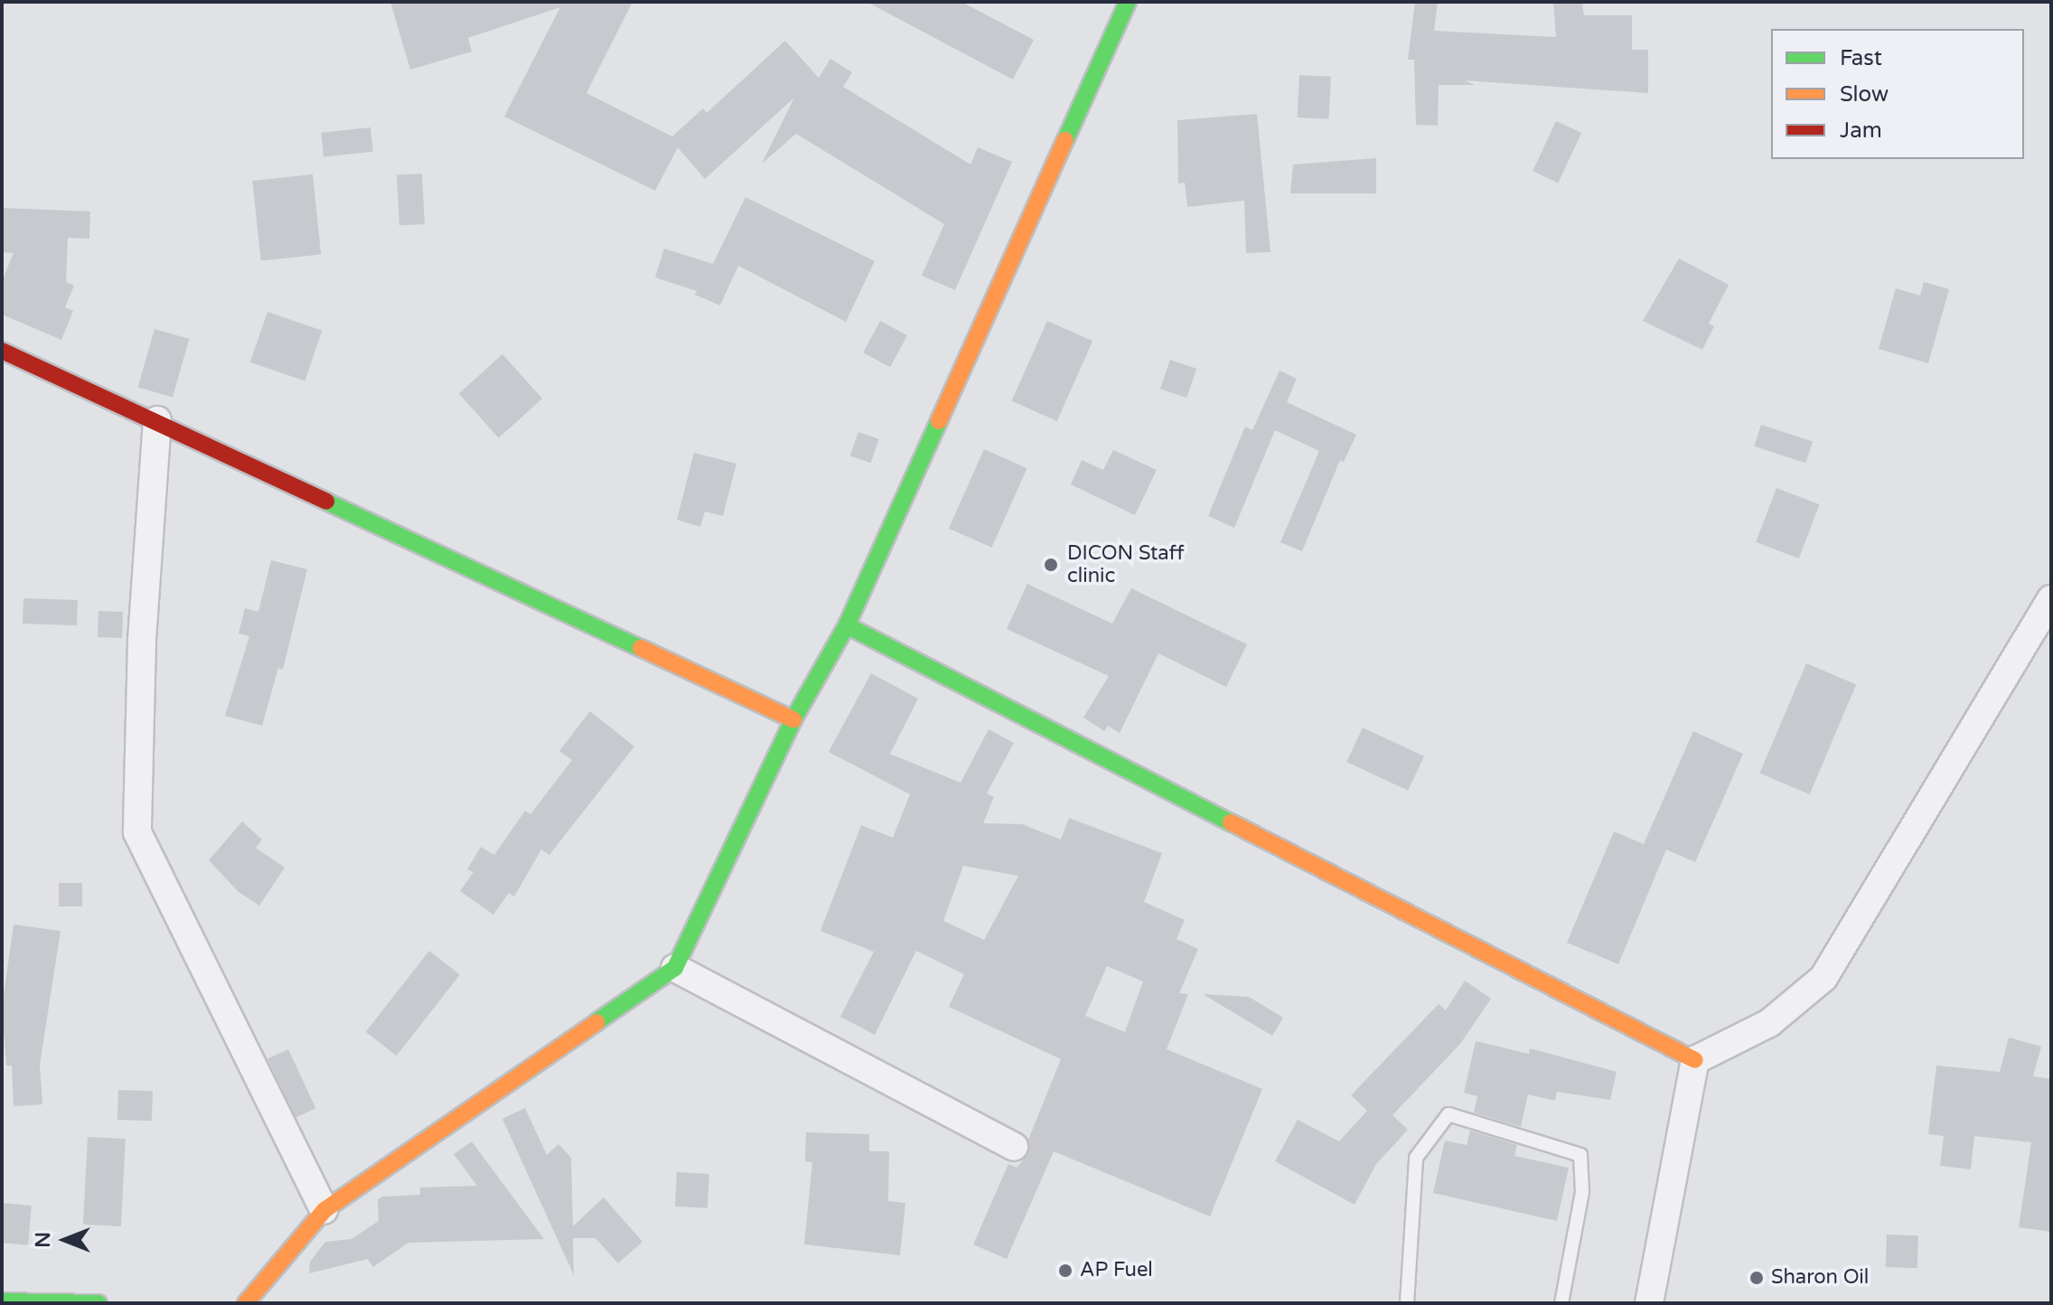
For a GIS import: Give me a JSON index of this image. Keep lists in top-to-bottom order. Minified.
{"places":["DICON Staff clinic","AP Fuel","Sharon Oil"],"legend":["Fast","Slow","Jam"],"north":"left"}
